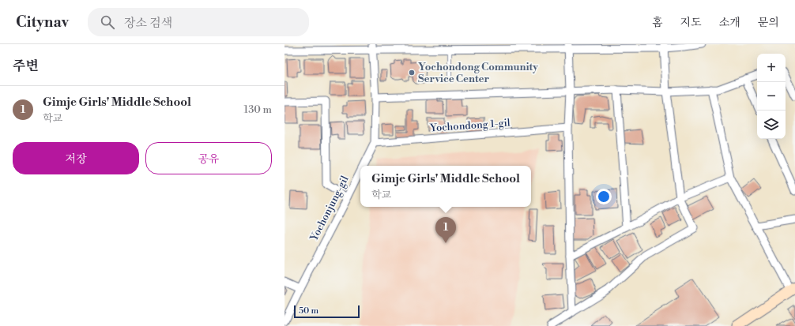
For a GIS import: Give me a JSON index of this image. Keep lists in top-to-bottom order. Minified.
{"streets":{"street":["Yochondong 1-gil","Yochonjung-gil"]},"crossings":[["Yochondong 1-gil","Yochonjung-gil"]],"places":["Yochondong Community Service Center"],"scale_bar":"50 m","page":{"header":"Citynav","search":"장소 검색","nav":["홈","지도","소개","문의"],"heading":"주변","map_buttons":["+","−"],"list":[{"mark":"1","name":"Gimje Girls' Middle School","note":"학교","value":"130 m"}],"buttons":["저장","공유"],"popup":["Gimje Girls' Middle School","학교"],"pins":"1","scale":"50 m"}}
